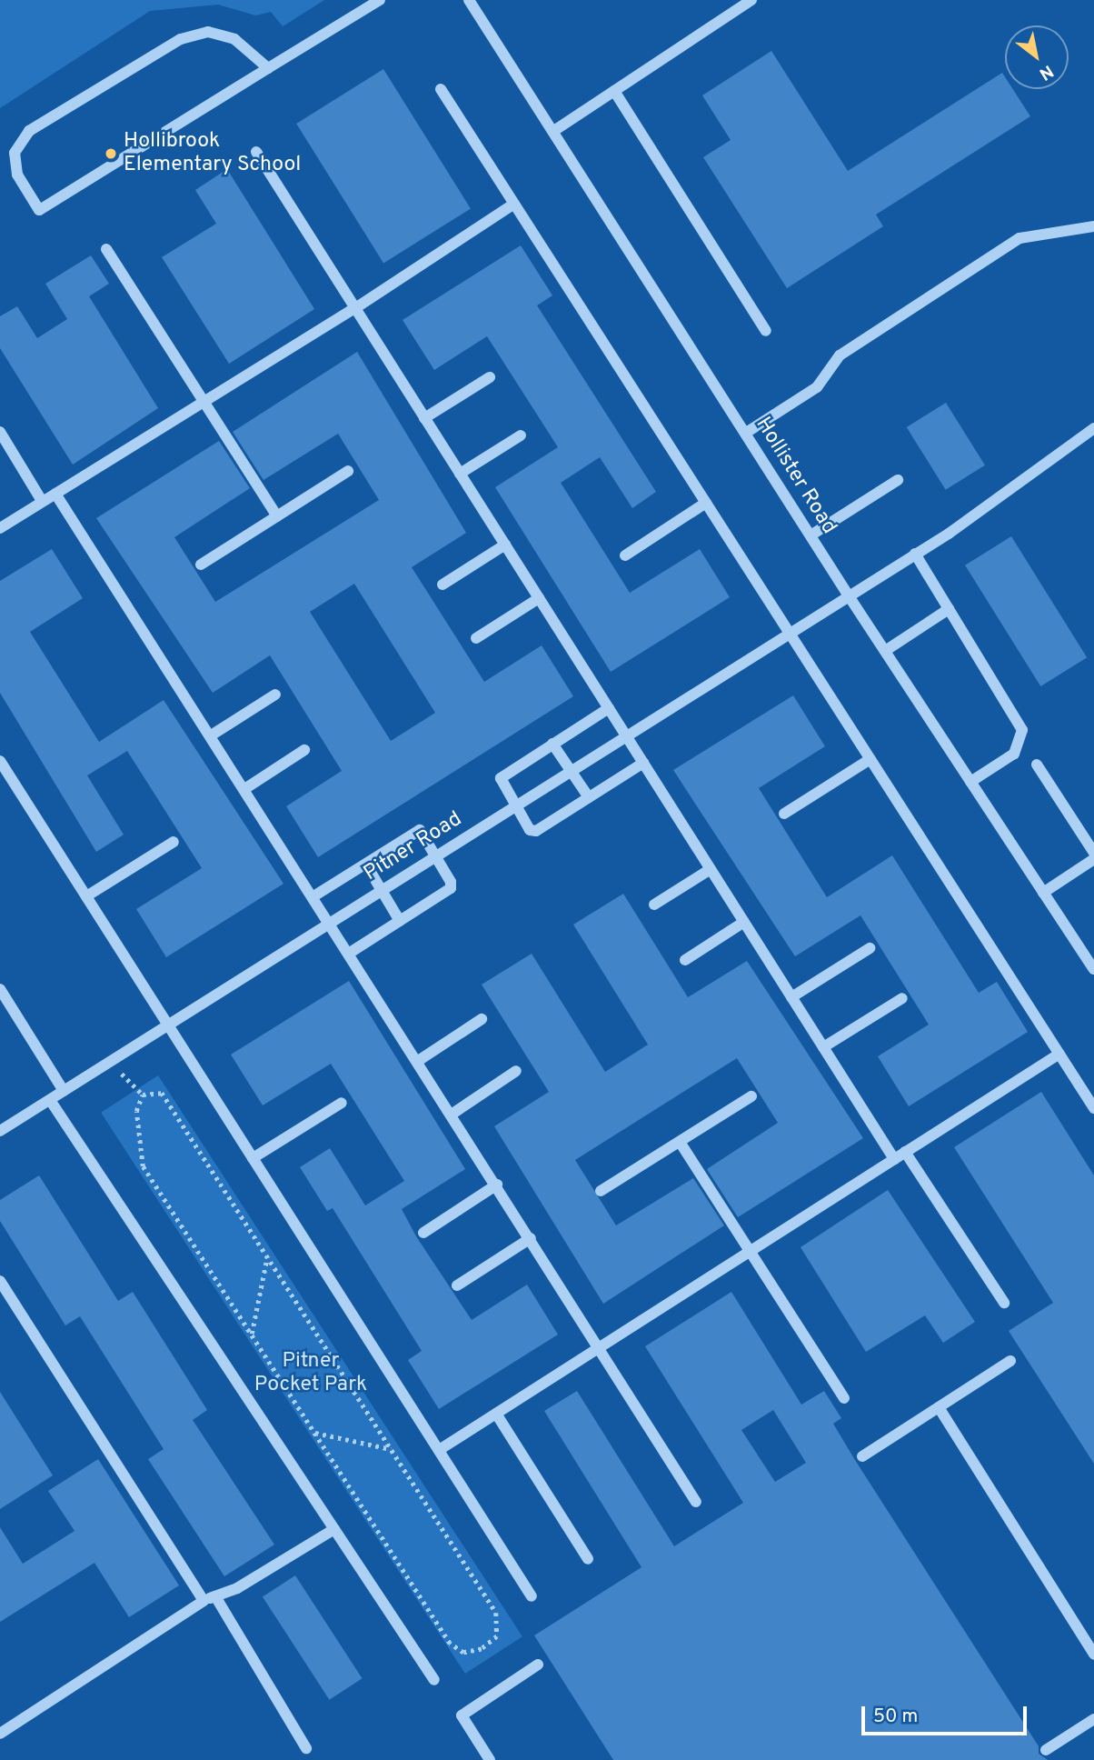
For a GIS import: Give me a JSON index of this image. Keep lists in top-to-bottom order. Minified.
{"streets":{"street":["Hollister Road","Pitner Road"]},"crossings":[["Hollister Road","Pitner Road"]],"parks":["Pitner Pocket Park"],"places":["Hollibrook Elementary School"],"scale_bar":"50 m","north":"bottom right"}
